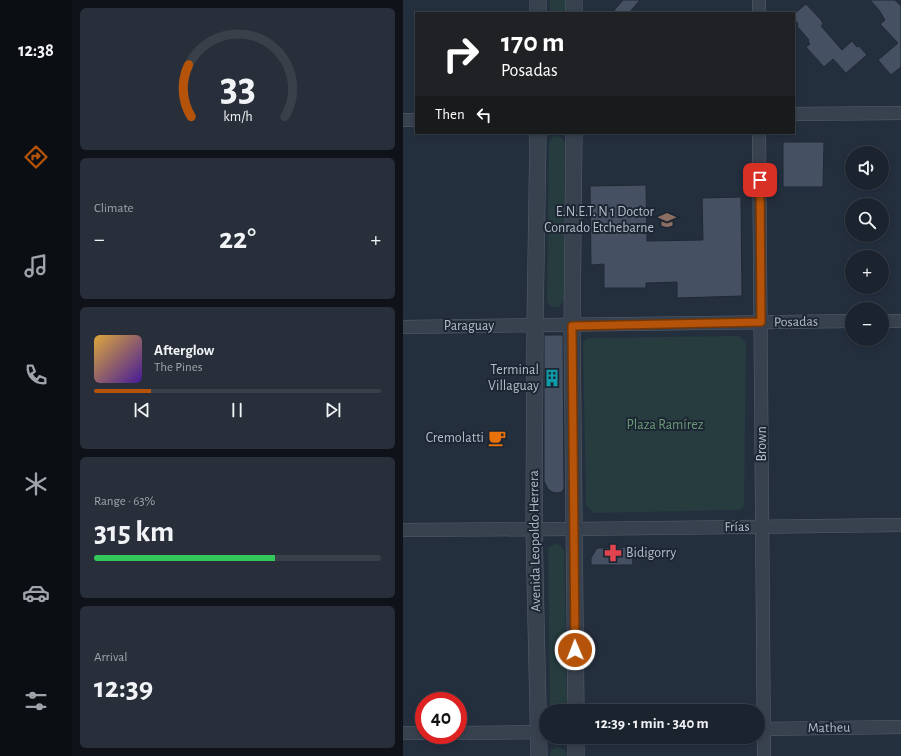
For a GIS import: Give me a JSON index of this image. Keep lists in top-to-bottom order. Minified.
{"streets":{"street":["Posadas","Paraguay","Brown","Frías","Avenida Leopoldo Herrera","Matheu"]},"crossings":[["Posadas","Brown"],["Paraguay","Avenida Leopoldo Herrera"],["Brown","Frías"],["Frías","Avenida Leopoldo Herrera"]],"parks":["Plaza Ramírez"],"places":{"school or university":["E.N.E.T. N 1 Doctor Conrado Etchebarne"],"building":["Terminal Villaguay"],"cafe":["Cremolatti"],"pharmacy":["Bidigorry"]},"page":{"tabs":"12:38","turn":["170 m","Posadas"],"then":"Then","map_buttons":["+","−"],"tile":["Climate",["Range · 63%","315 km"],["Arrival","12:39"]],"heat":["−","22°","+"],"song":["Afterglow","The Pines"],"limit":"40","trip":"12:39 · 1 min · 340 m","gauge":["33","km/h"]}}
